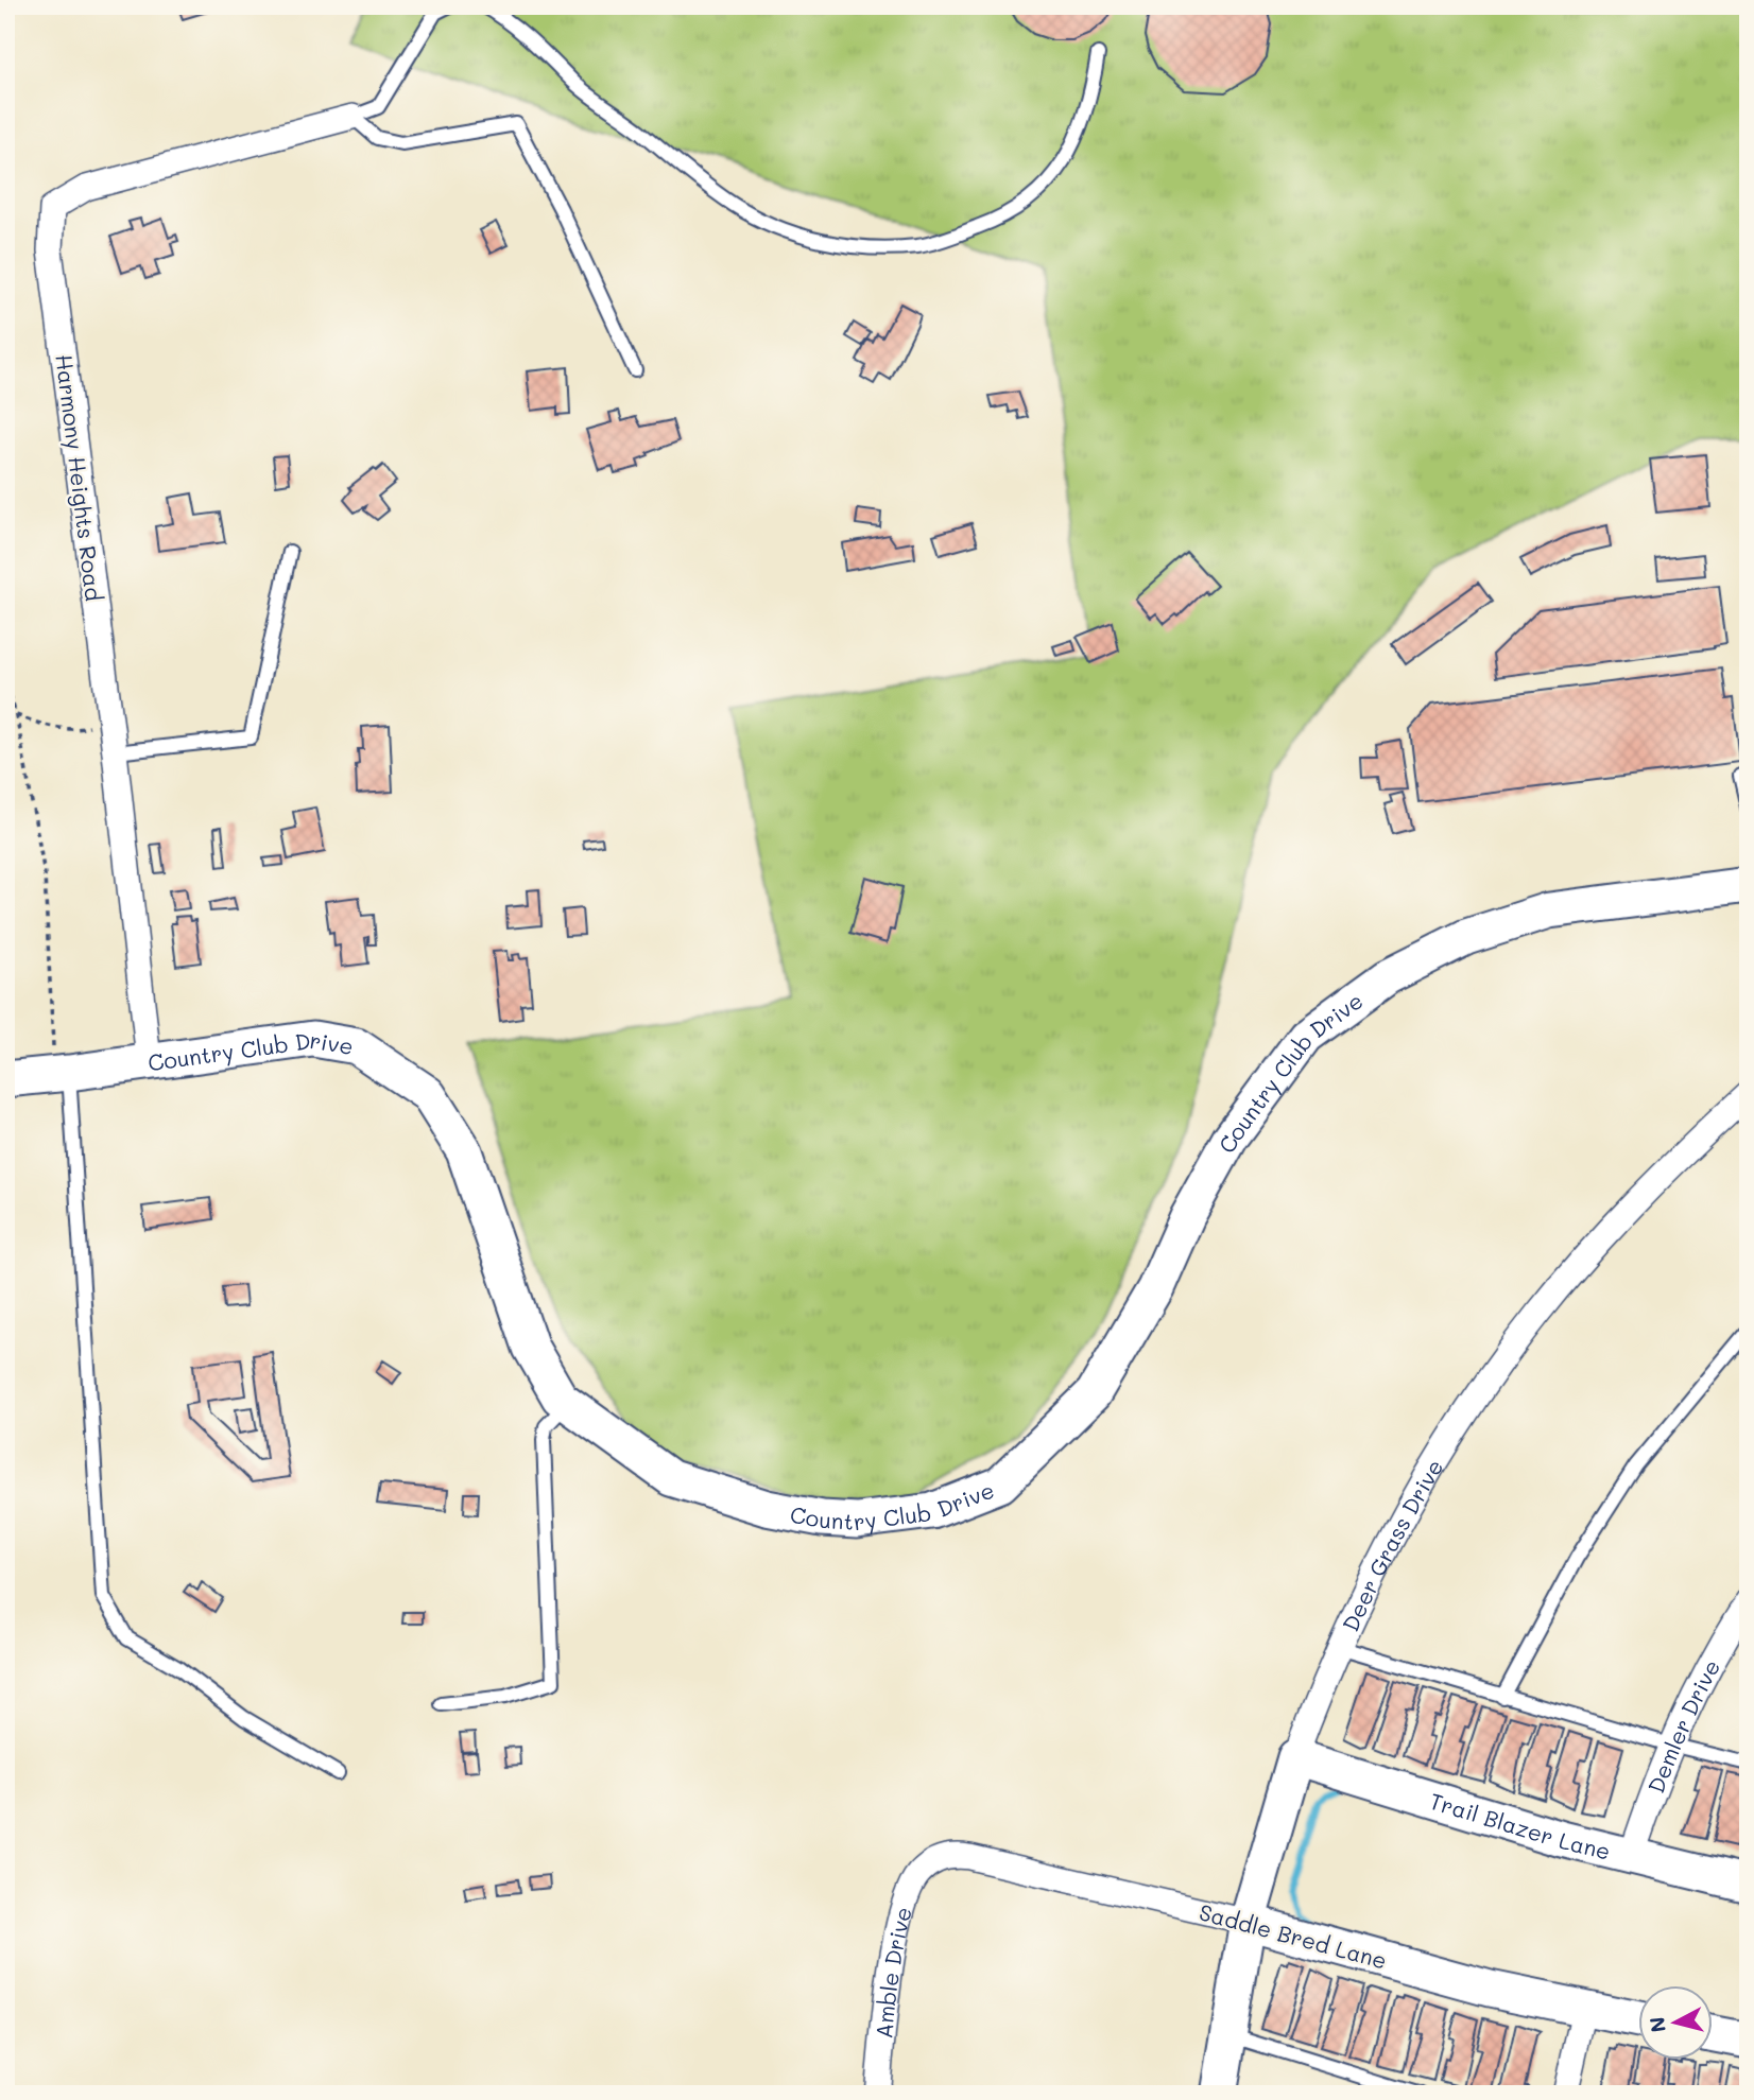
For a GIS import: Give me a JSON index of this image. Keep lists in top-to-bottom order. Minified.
{"streets":{"street":["Harmony Heights Road","Country Club Drive","Deer Grass Drive","Demler Drive","Trail Blazer Lane","Saddle Bred Lane","Amble Drive"]},"crossings":[["Harmony Heights Road","Country Club Drive"],["Deer Grass Drive","Trail Blazer Lane"],["Deer Grass Drive","Saddle Bred Lane"],["Demler Drive","Trail Blazer Lane"],["Saddle Bred Lane","Amble Drive"]],"north":"left"}
